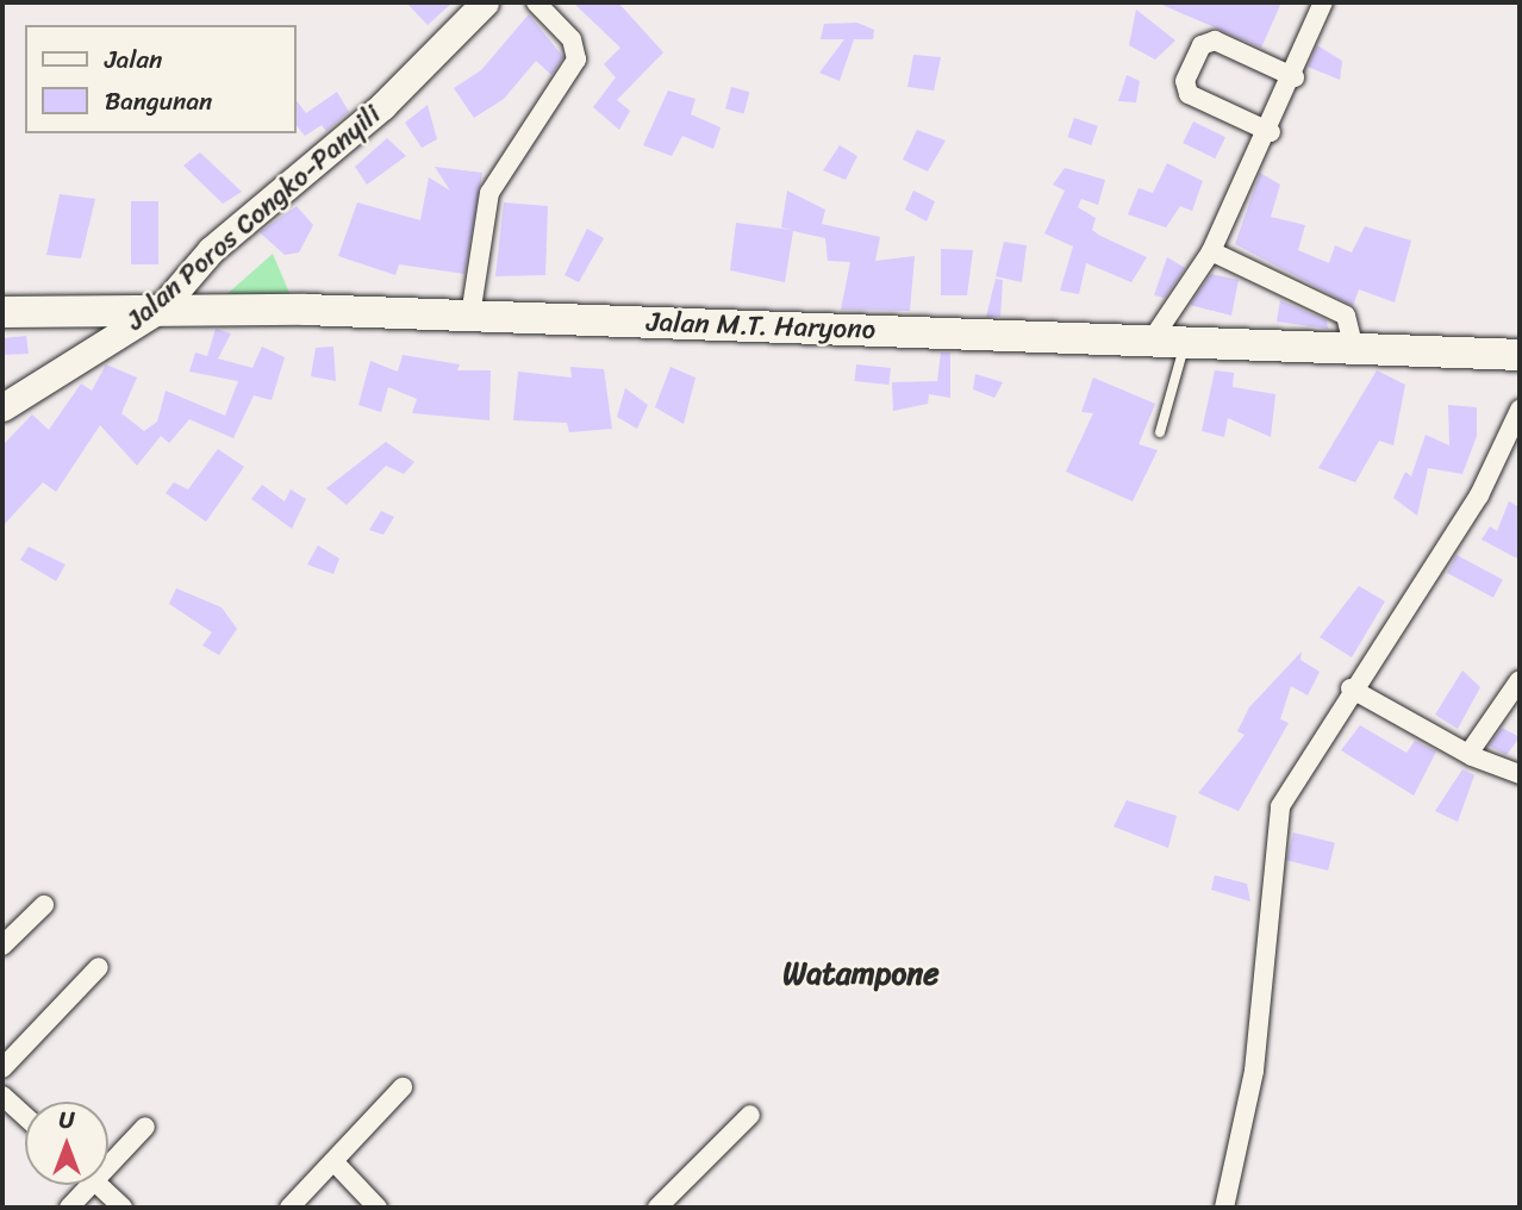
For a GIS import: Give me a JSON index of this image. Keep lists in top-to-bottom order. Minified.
{"streets":{"highway":["Jalan M.T. Haryono"],"main road":["Jalan Poros Congko-Panyili"]},"crossings":[["Jalan Poros Congko-Panyili","Jalan M.T. Haryono"]],"districts":["Watampone"],"legend":["Jalan","Bangunan"],"north":"top"}
